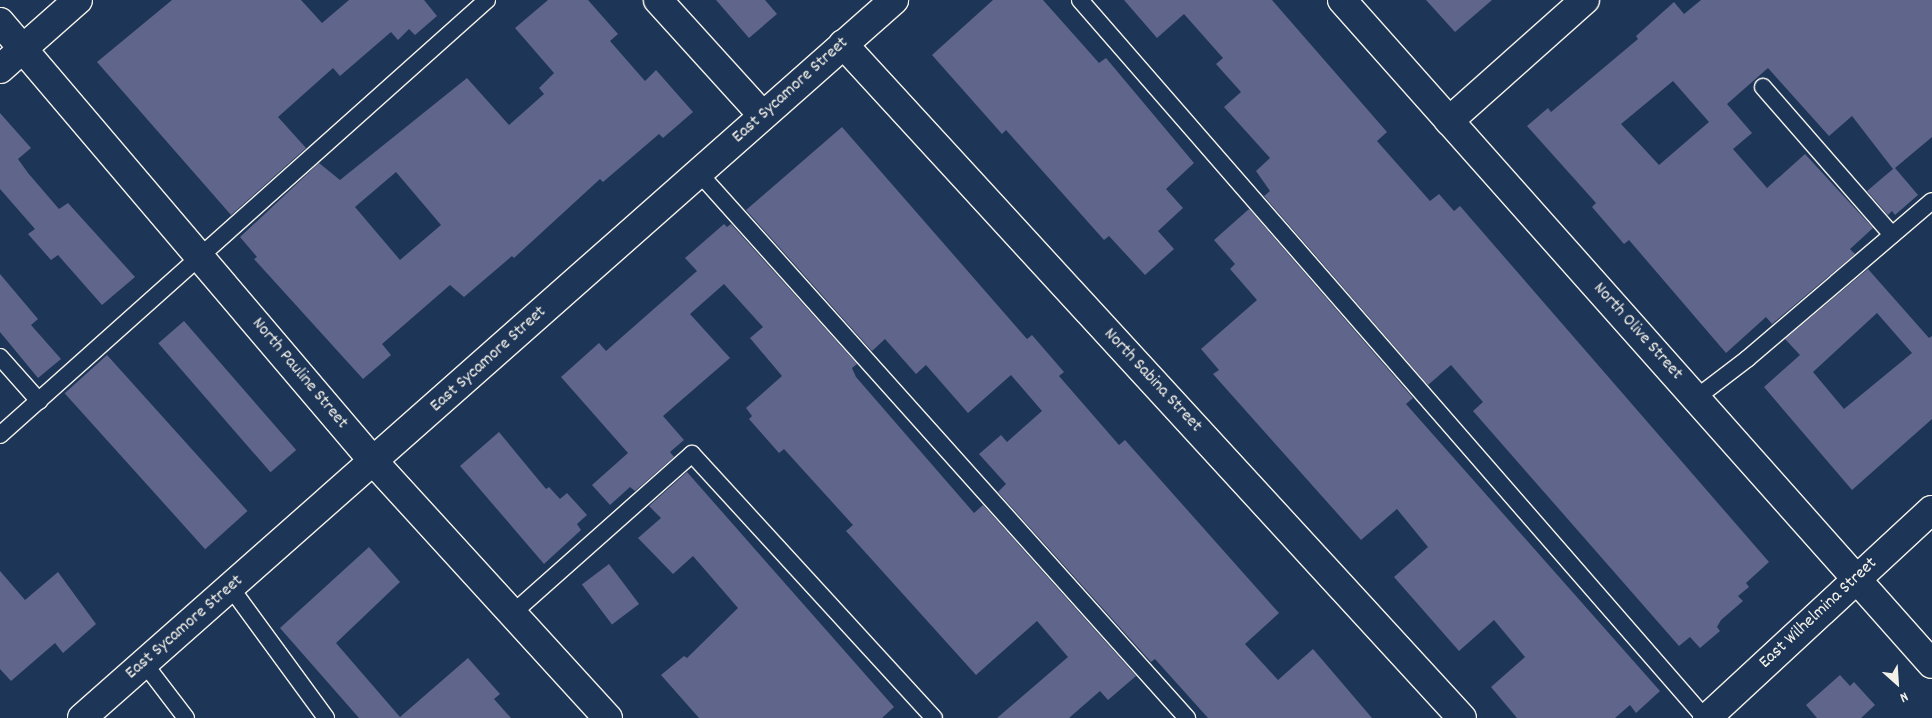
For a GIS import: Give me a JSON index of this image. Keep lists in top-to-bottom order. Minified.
{"streets":{"street":["East Sycamore Street","North Olive Street","North Pauline Street","North Sabina Street","East Wilhelmina Street"]},"crossings":[["East Sycamore Street","North Pauline Street"],["East Sycamore Street","North Sabina Street"],["North Olive Street","East Wilhelmina Street"]],"north":"bottom right"}
